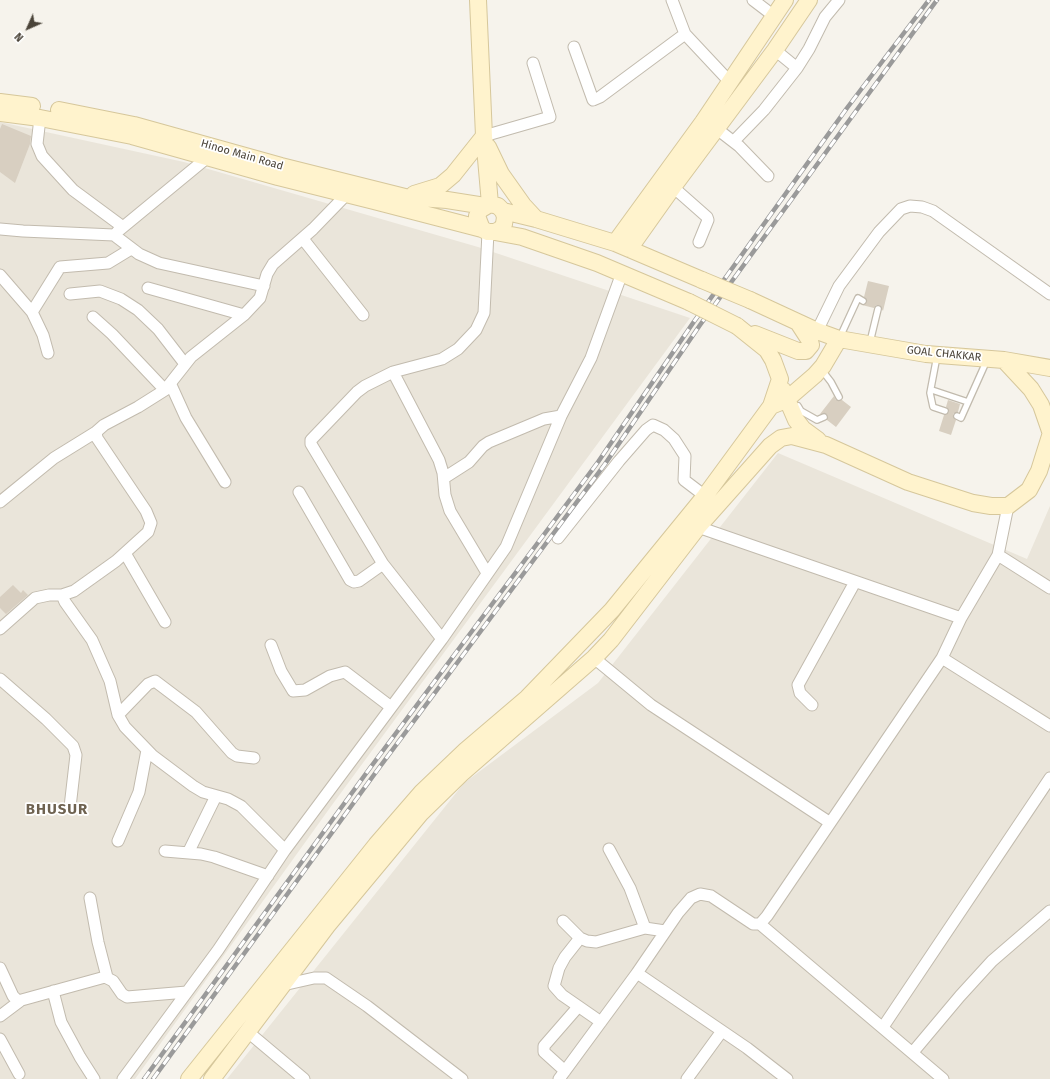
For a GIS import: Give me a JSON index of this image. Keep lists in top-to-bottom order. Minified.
{"streets":{"main road":["Hinoo Main Road","GOAL CHAKKAR"]},"crossings":[["Hinoo Main Road","GOAL CHAKKAR"]],"districts":["BHUSUR"],"north":"bottom left"}
